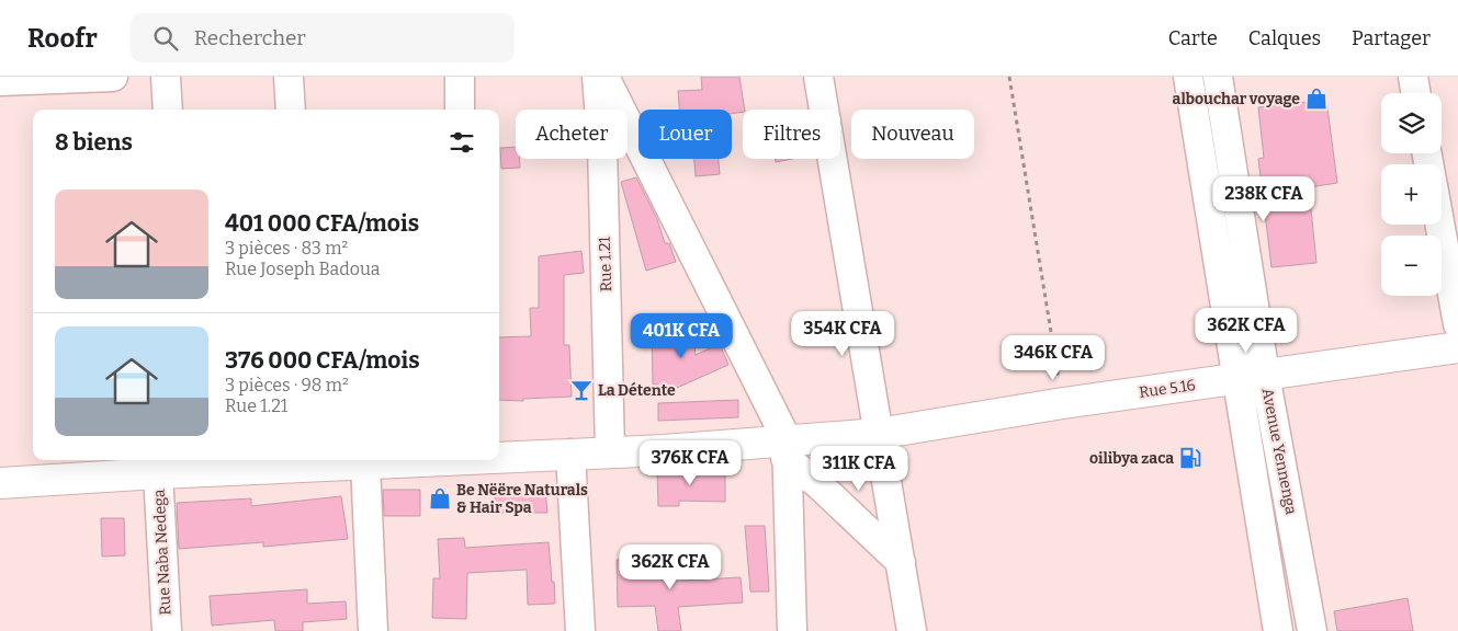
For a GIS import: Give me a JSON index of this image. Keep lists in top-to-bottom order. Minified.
{"streets":{"main road":["Rue 5.16"],"street":["Rue 1.21","Avenue Yennenga","Rue Naba Nedega"]},"crossings":[["Rue 1.21","Rue 5.16"],["Rue 5.16","Avenue Yennenga"],["Rue 5.16","Rue Naba Nedega"]],"places":{"shop":["albouchar voyage","Be Nëëre Naturals & Hair Spa"],"bar":["La Détente"],"fuel station":["oilibya zaca"]},"page":{"header":"Roofr","search":"Rechercher","nav":["Carte","Calques","Partager"],"map_buttons":["+","−"],"chip":["Acheter","Louer","Filtres","Nouveau"],"heading":"8 biens","list":[{"name":"401 000 CFA/mois","note":"3 pièces · 83 m² · Rue Joseph Badoua"},{"name":"376 000 CFA/mois","note":"3 pièces · 98 m² · Rue 1.21"}],"price":["238K CFA","362K CFA","354K CFA","401K CFA","346K CFA","376K CFA","311K CFA","362K CFA"]}}
